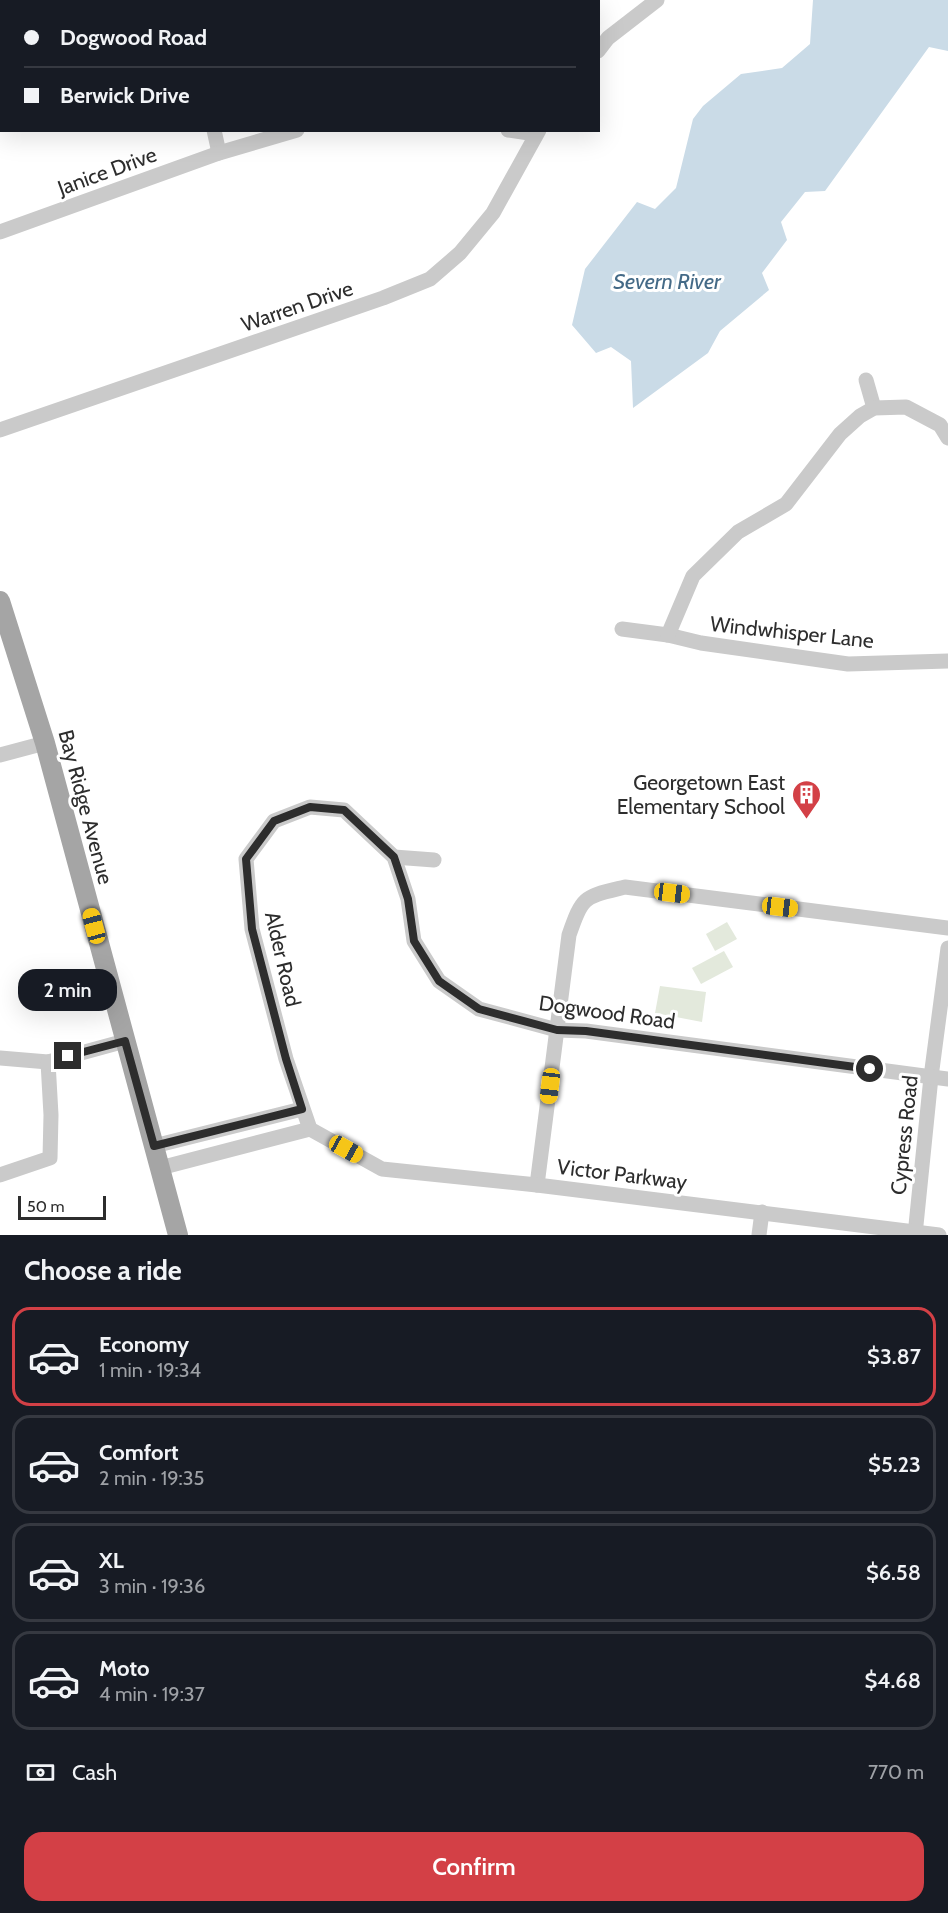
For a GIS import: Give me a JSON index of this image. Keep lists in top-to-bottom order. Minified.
{"streets":{"main road":["Bay Ridge Avenue"],"street":["Janice Drive","Warren Drive","Windwhisper Lane","Alder Road","Dogwood Road","Cypress Road","Victor Parkway"]},"crossings":[["Alder Road","Dogwood Road"],["Dogwood Road","Cypress Road"],["Cypress Road","Victor Parkway"]],"water":["Severn River"],"places":{"building":["Georgetown East Elementary School"]},"scale_bar":"50 m","page":{"banner":["Dogwood Road","Berwick Drive"],"bubble":"2 min","scale":"50 m","heading":"Choose a ride","list":[{"name":"Economy","note":"1 min · 19:34","value":"$3.87"},{"name":"Comfort","note":"2 min · 19:35","value":"$5.23"},{"name":"XL","note":"3 min · 19:36","value":"$6.58"},{"name":"Moto","note":"4 min · 19:37","value":"$4.68"}],"pay":["Cash","770 m"],"buttons":"Confirm"}}
